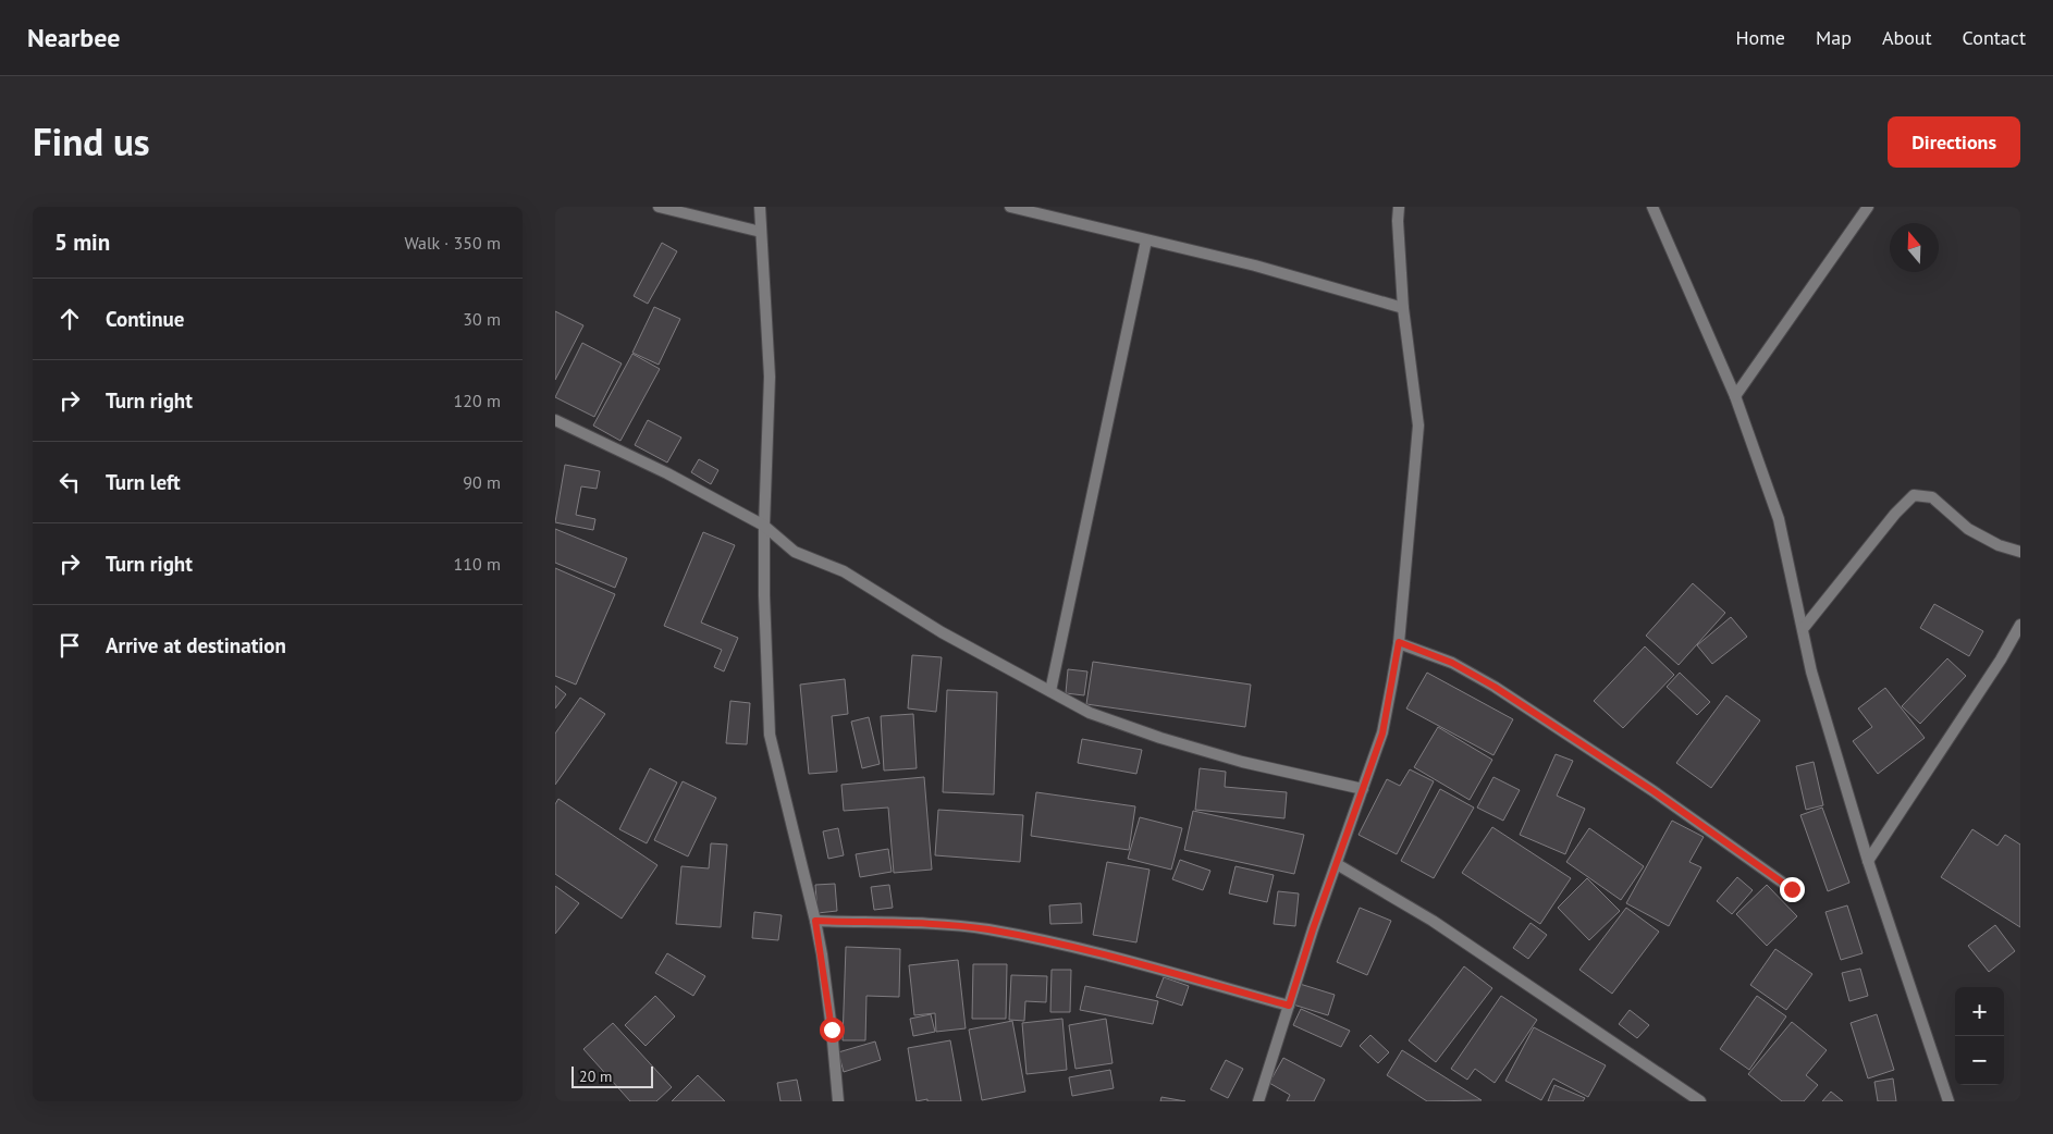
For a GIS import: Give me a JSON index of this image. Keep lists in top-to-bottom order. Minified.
{"scale_bar":"20 m","north":"top","page":{"header":"Nearbee","nav":["Home","Map","About","Contact"],"title":"Find us","buttons":"Directions","heading":["5 min","Walk · 350 m"],"list":[["Continue","30 m"],["Turn right","120 m"],["Turn left","90 m"],["Turn right","110 m"],"Arrive at destination"],"map_buttons":["+","−"],"scale":"20 m"}}
